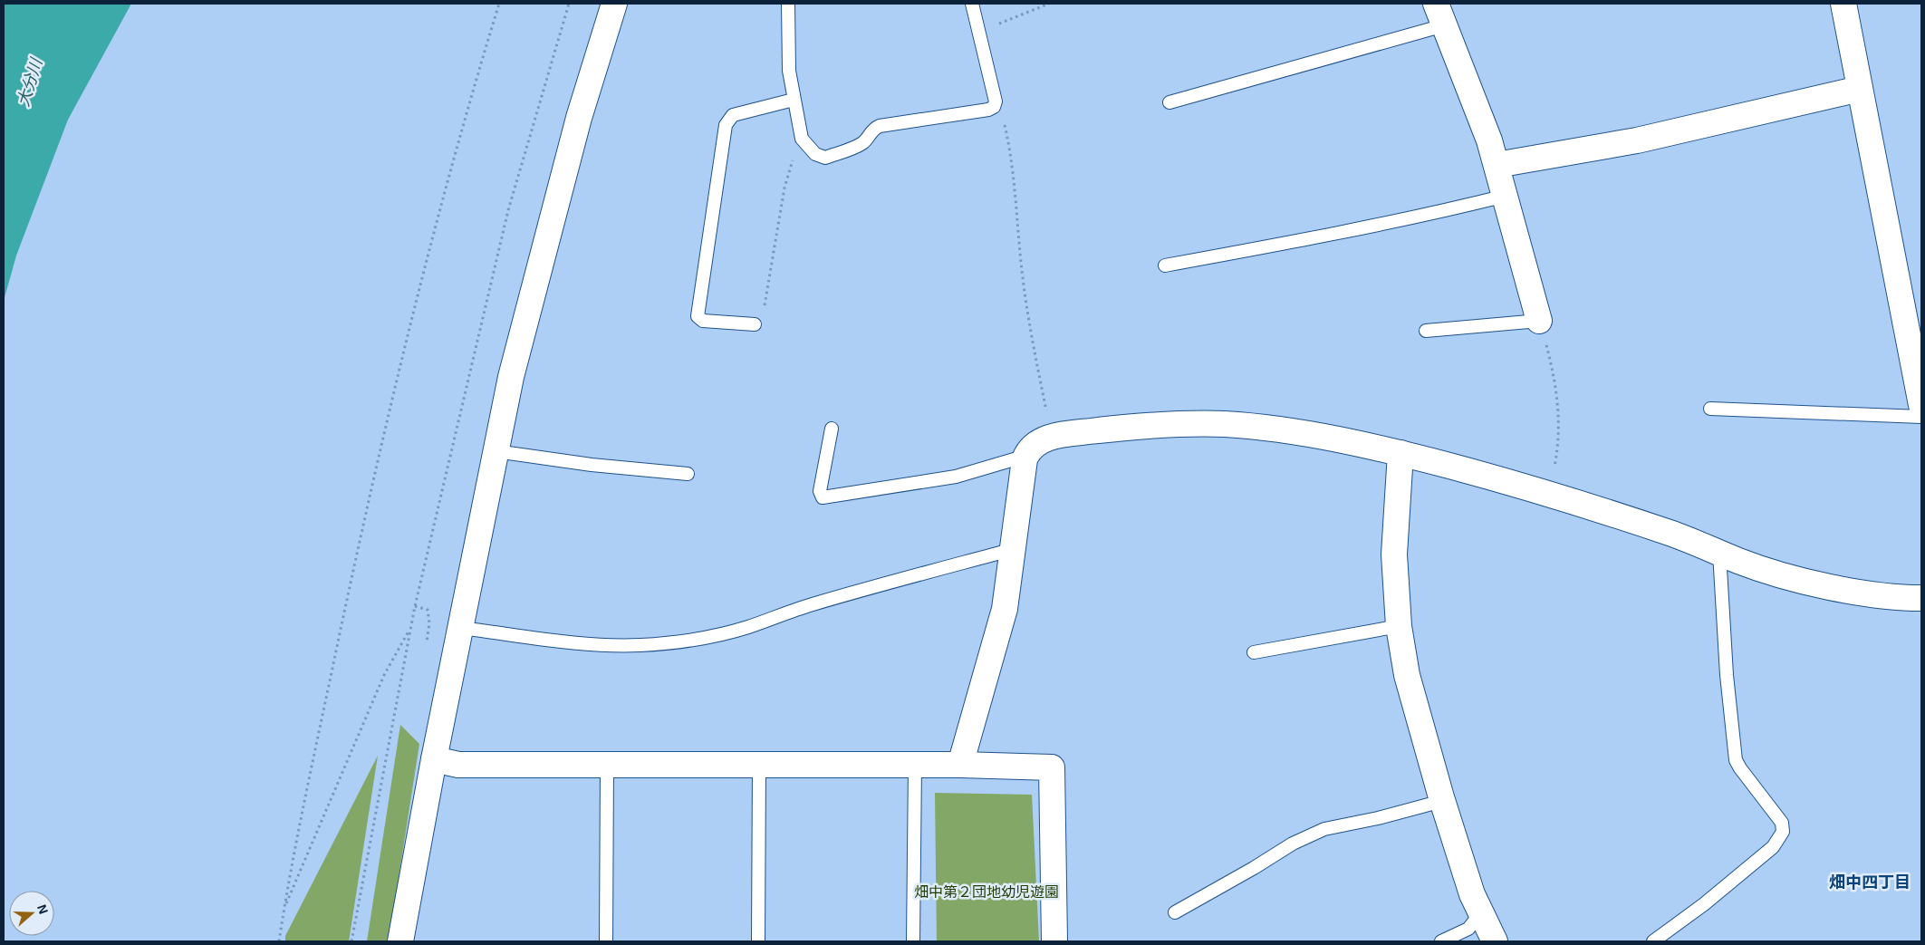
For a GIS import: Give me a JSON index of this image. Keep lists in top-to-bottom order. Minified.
{"districts":["畑中四丁目"],"water":["大分川"],"parks":["畑中第２団地幼児遊園"],"north":"right"}
